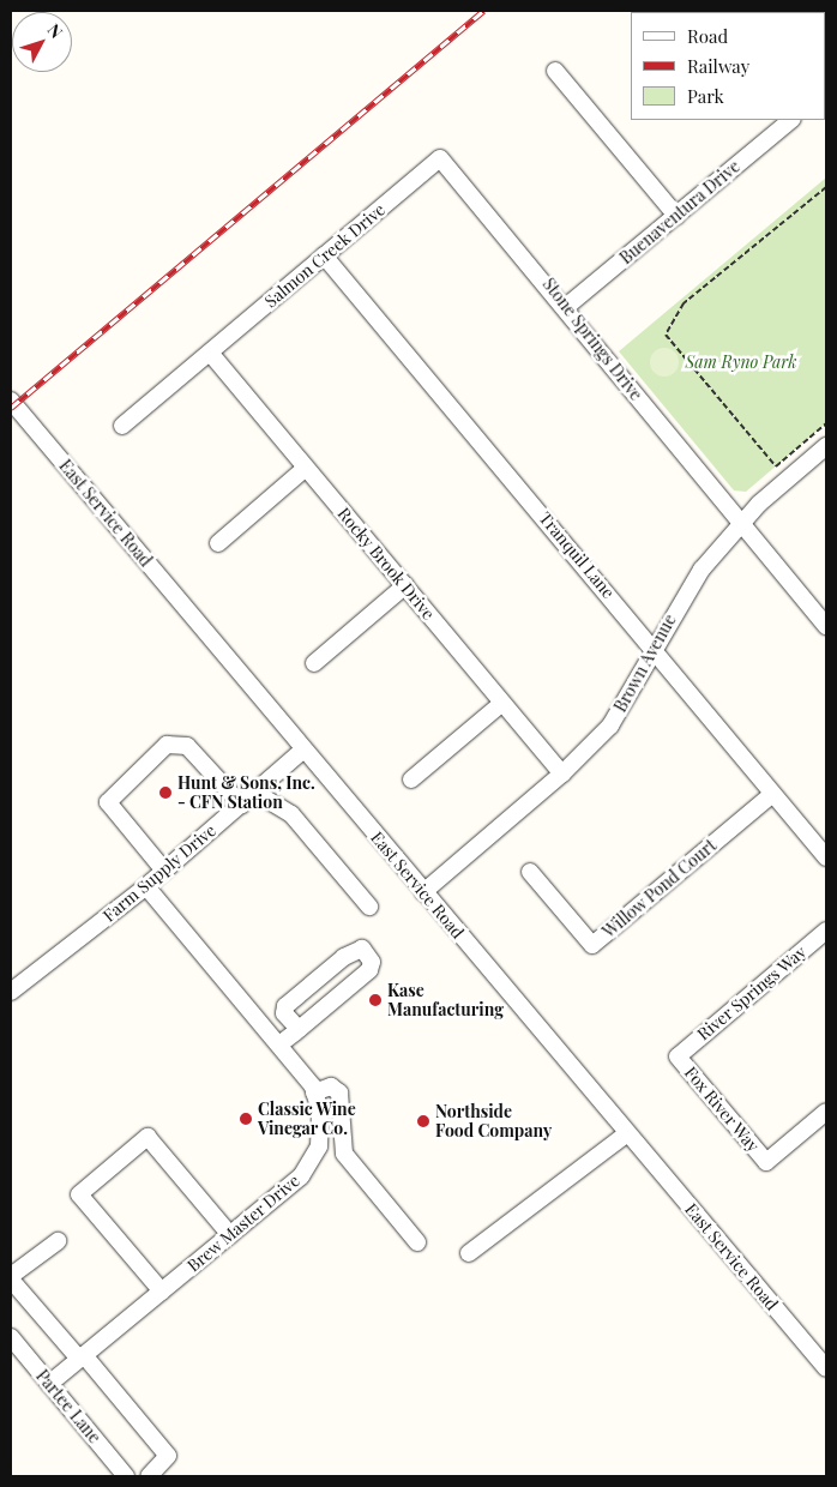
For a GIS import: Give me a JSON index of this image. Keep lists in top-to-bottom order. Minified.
{"streets":{"street":["Buenaventura Drive","Salmon Creek Drive","Stone Springs Drive","East Service Road","Tranquil Lane","Rocky Brook Drive","Brown Avenue","Farm Supply Drive","Willow Pond Court","River Springs Way","Fox River Way","Brew Master Drive","Partee Lane"]},"crossings":[["Buenaventura Drive","Stone Springs Drive"],["Salmon Creek Drive","Stone Springs Drive"],["Salmon Creek Drive","Tranquil Lane"],["Salmon Creek Drive","Rocky Brook Drive"],["Stone Springs Drive","Brown Avenue"],["East Service Road","Brown Avenue"],["East Service Road","Farm Supply Drive"],["Tranquil Lane","Brown Avenue"],["Tranquil Lane","Willow Pond Court"],["Rocky Brook Drive","Brown Avenue"],["River Springs Way","Fox River Way"],["Brew Master Drive","Partee Lane"]],"parks":["Sam Ryno Park"],"places":["Hunt & Sons, Inc. - CFN Station","Kase Manufacturing","Classic Wine Vinegar Co.","Northside Food Company"],"legend":["Road","Railway","Park"],"north":"top right"}
